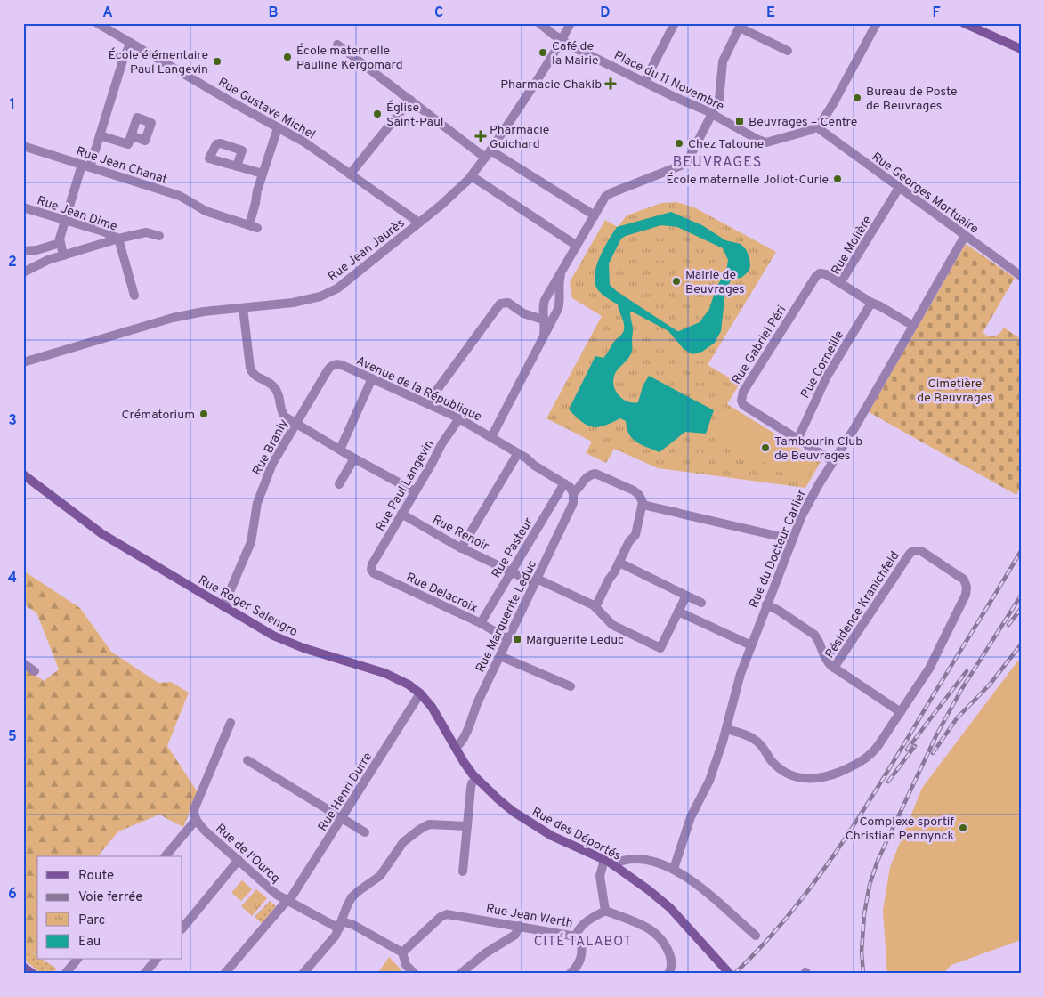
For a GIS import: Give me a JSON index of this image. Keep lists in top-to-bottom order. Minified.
{"streets":{"street":["Place du 11 Novembre","Rue Gustave Michel","Rue Jean Chanat","Rue Georges Mortuaire","Rue Jean Dime","Rue Molière","Rue Jean Jaurès","Rue Gabriel Péri","Rue Corneille","Avenue de la République","Rue Branly","Rue Paul Langevin","Rue Renoir","Rue Pasteur","Rue du Docteur Carlier","Rue Delacroix","Résidence Kranichfeld","Rue Roger Salengro","Rue Marguerite Leduc","Rue Henri Durre","Rue des Déportés","Rue de l'Ourcq","Rue Jean Werth"]},"crossings":[["Place du 11 Novembre","Rue Georges Mortuaire"],["Place du 11 Novembre","Rue Jean Jaurès"],["Rue Gustave Michel","Rue Jean Jaurès"],["Rue Georges Mortuaire","Rue Molière"],["Rue Georges Mortuaire","Rue du Docteur Carlier"],["Rue Molière","Rue Gabriel Péri"],["Rue Molière","Rue Corneille"],["Rue Molière","Rue du Docteur Carlier"],["Rue Gabriel Péri","Rue Corneille"],["Rue Gabriel Péri","Rue du Docteur Carlier"],["Avenue de la République","Rue Branly"],["Avenue de la République","Rue Paul Langevin"],["Avenue de la République","Rue Pasteur"],["Avenue de la République","Rue Marguerite Leduc"],["Rue Branly","Rue Roger Salengro"],["Rue Paul Langevin","Rue Renoir"],["Rue Paul Langevin","Rue Delacroix"],["Rue Renoir","Rue Pasteur"],["Rue Renoir","Rue Marguerite Leduc"],["Rue Pasteur","Rue Delacroix"],["Rue Delacroix","Rue Marguerite Leduc"],["Rue Roger Salengro","Rue Marguerite Leduc"],["Rue Roger Salengro","Rue Henri Durre"],["Rue Roger Salengro","Rue des Déportés"],["Rue Marguerite Leduc","Rue des Déportés"],["Rue Henri Durre","Rue de l'Ourcq"],["Rue de l'Ourcq","Rue Jean Werth"]],"districts":["BEUVRAGES","CITÉ TALABOT"],"parks":["Cimetière de Beuvrages"],"places":{"other":["Café de la Mairie","École maternelle Pauline Kergomard","École élémentaire Paul Langevin","Bureau de Poste de Beuvrages","Église Saint-Paul","Chez Tatoune","École maternelle Joliot-Curie","Mairie de Beuvrages","Crématorium","Tambourin Club de Beuvrages","Complexe sportif Christian Pennynck"],"health":["Pharmacie Chakib","Pharmacie Guichard"],"transit":["Beuvrages – Centre","Marguerite Leduc"]},"legend":["Route","Voie ferrée","Parc","Eau"],"grid":{"columns":["A","B","C","D","E","F"],"rows":["1","2","3","4","5","6"]}}
